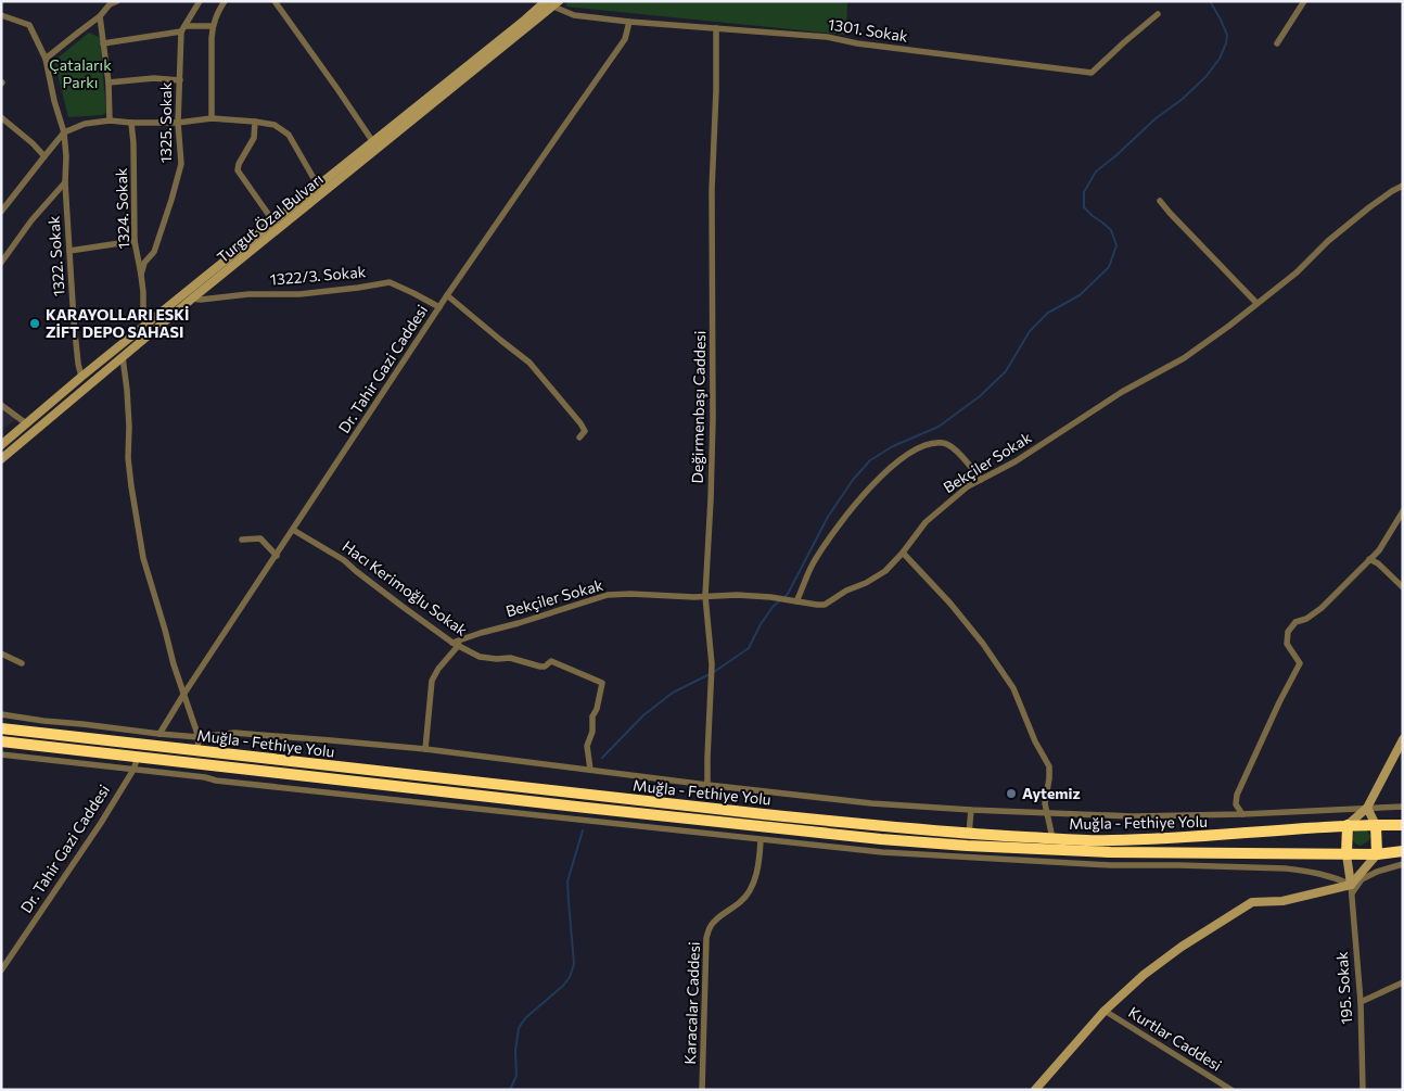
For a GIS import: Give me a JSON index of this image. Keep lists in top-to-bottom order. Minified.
{"streets":{"highway":["Muğla - Fethiye Yolu"],"main road":["Turgut Özal Bulvarı"],"street":["1301. Sokak","1325. Sokak","1324. Sokak","1322. Sokak","1322/3. Sokak","Dr. Tahir Gazi Caddesi","Değirmenbaşı Caddesi","Bekçiler Sokak","Hacı Kerimoğlu Sokak","195. Sokak","Karacalar Caddesi","Kurtlar Caddesi"]},"crossings":[["1301. Sokak","Turgut Özal Bulvarı"],["1301. Sokak","Dr. Tahir Gazi Caddesi"],["1301. Sokak","Değirmenbaşı Caddesi"],["1325. Sokak","1324. Sokak"],["Turgut Özal Bulvarı","1322/3. Sokak"],["1322/3. Sokak","Dr. Tahir Gazi Caddesi"],["Dr. Tahir Gazi Caddesi","Hacı Kerimoğlu Sokak"],["Dr. Tahir Gazi Caddesi","Muğla - Fethiye Yolu"],["Değirmenbaşı Caddesi","Bekçiler Sokak"],["Bekçiler Sokak","Hacı Kerimoğlu Sokak"]],"parks":["Çatalarık Parkı"],"places":["KARAYOLLARI ESKİ ZİFT DEPO SAHASI","Aytemiz"]}
